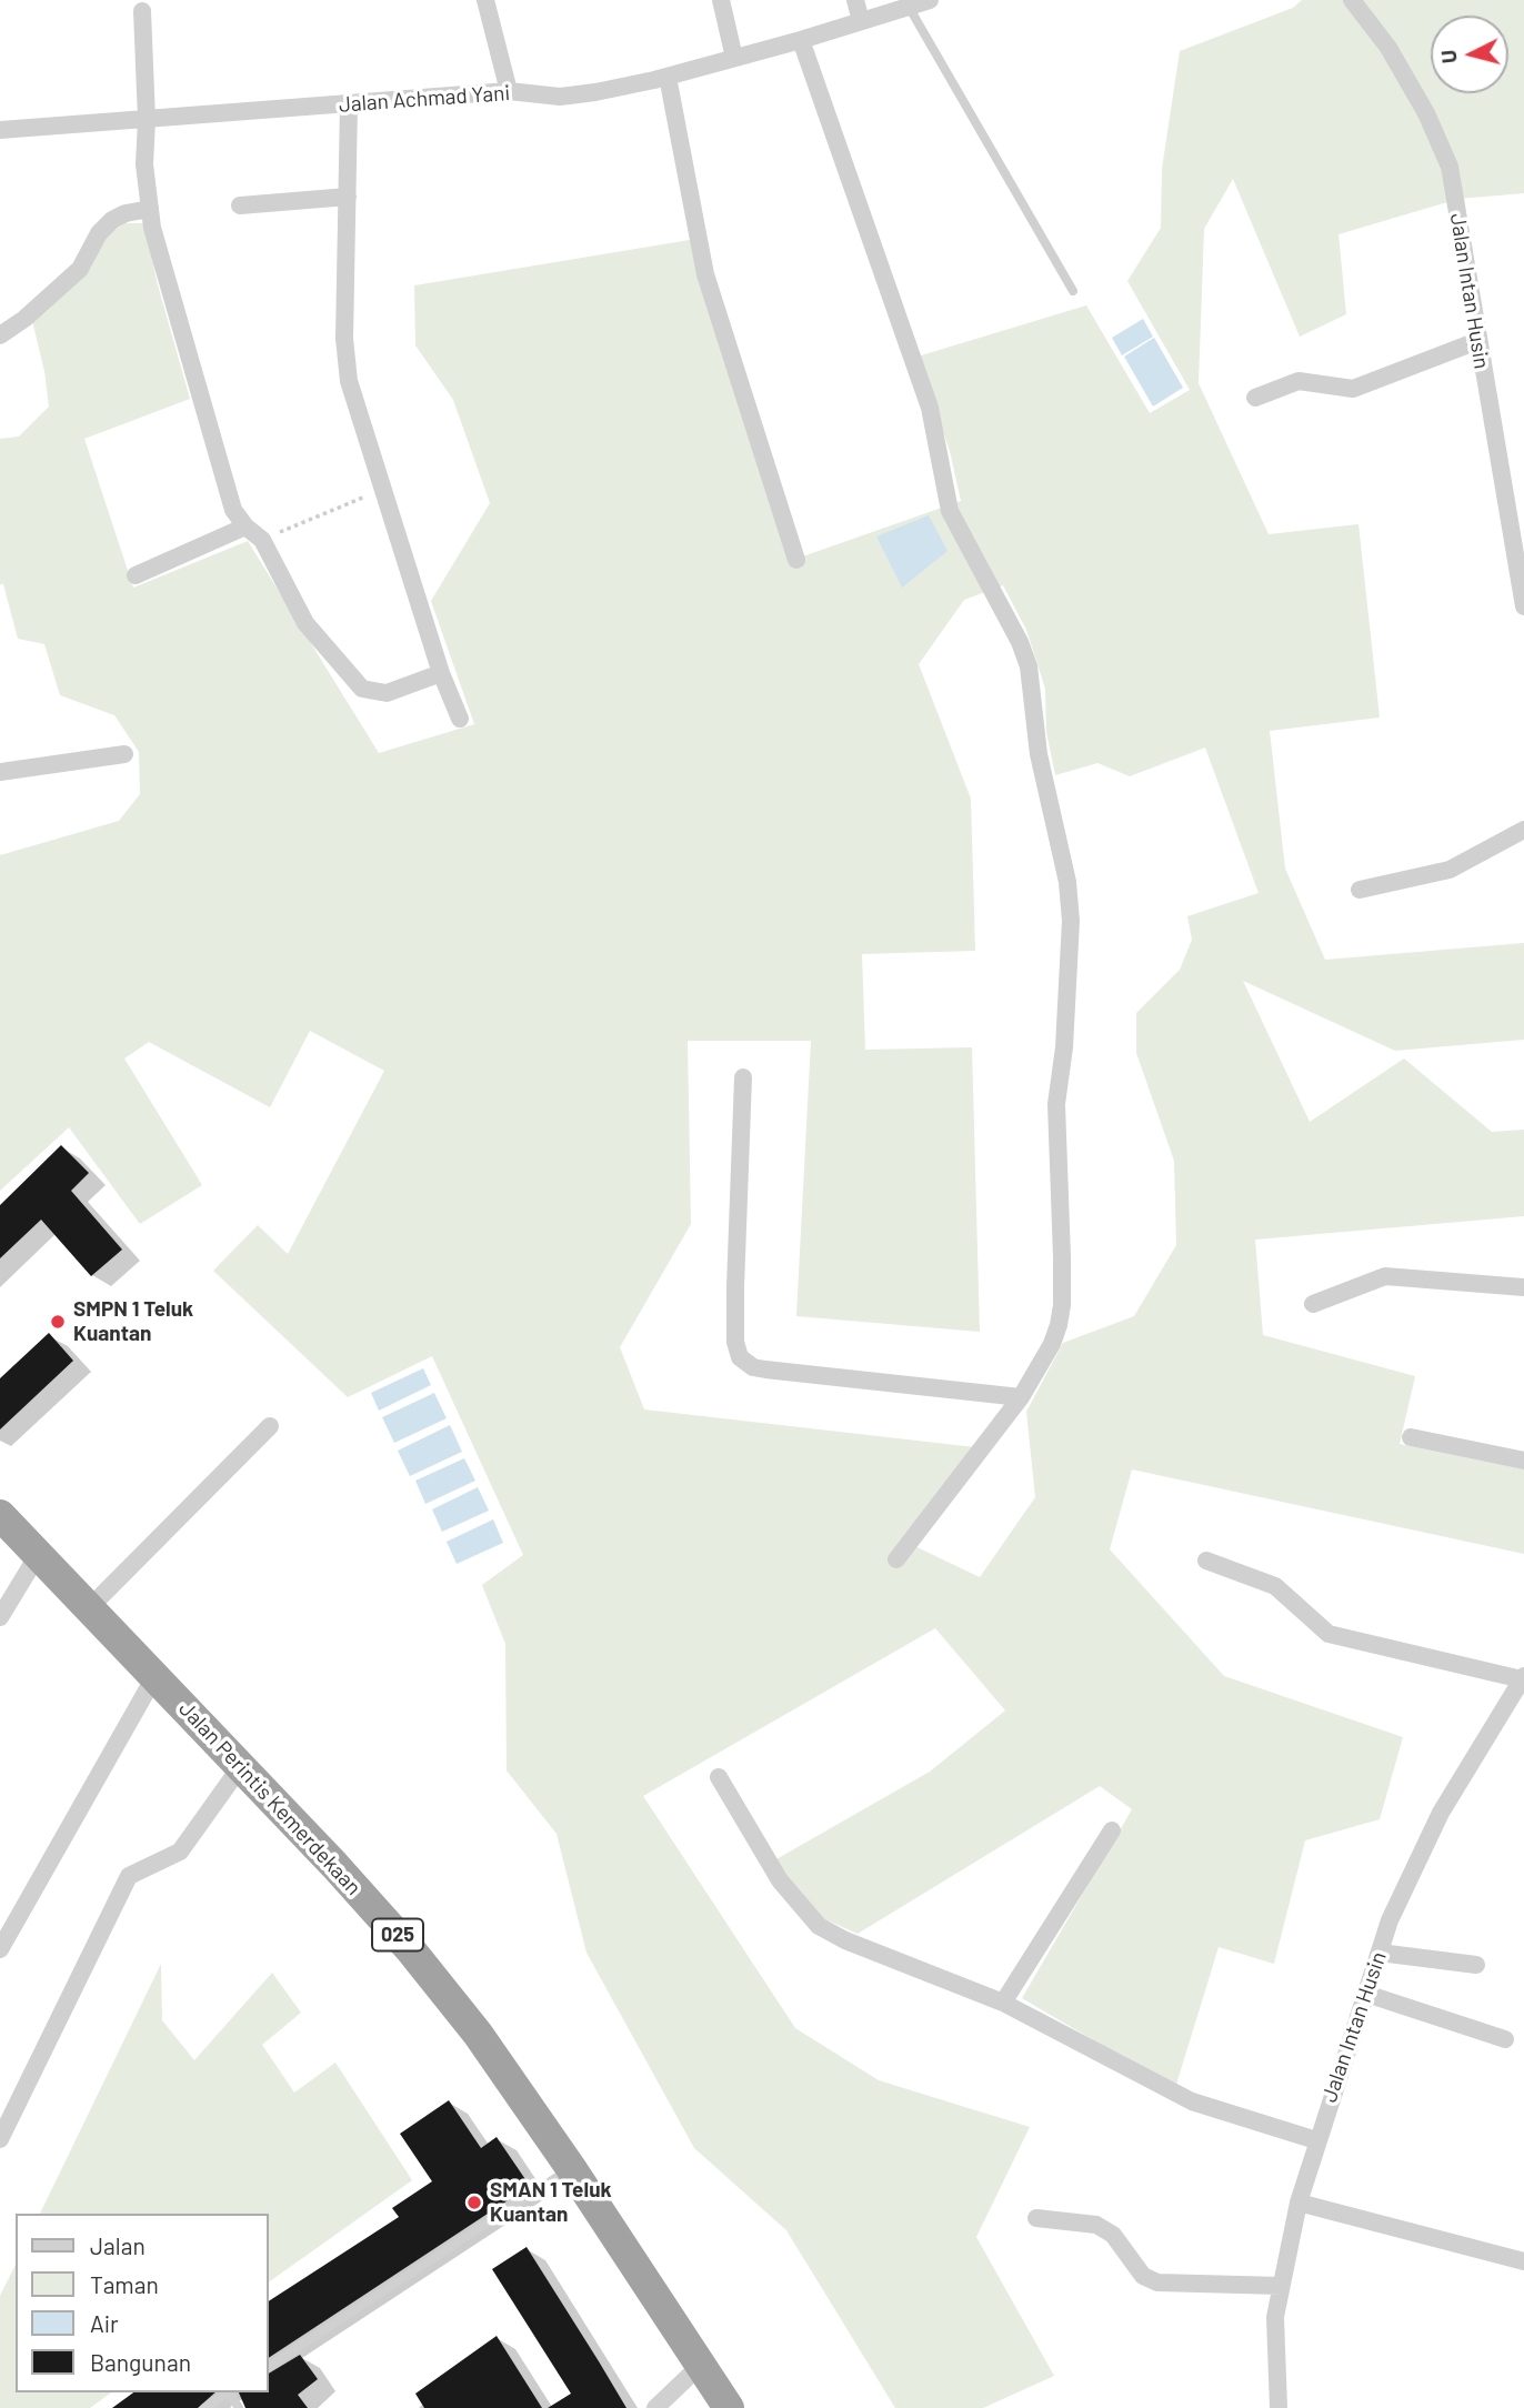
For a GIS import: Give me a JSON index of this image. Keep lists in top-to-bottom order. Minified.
{"streets":{"highway":["Jalan Perintis Kemerdekaan","025"],"street":["Jalan Achmad Yani","Jalan Intan Husin"]},"places":["SMPN 1 Teluk Kuantan","SMAN 1 Teluk Kuantan"],"legend":["Jalan","Taman","Air","Bangunan"],"north":"left"}
